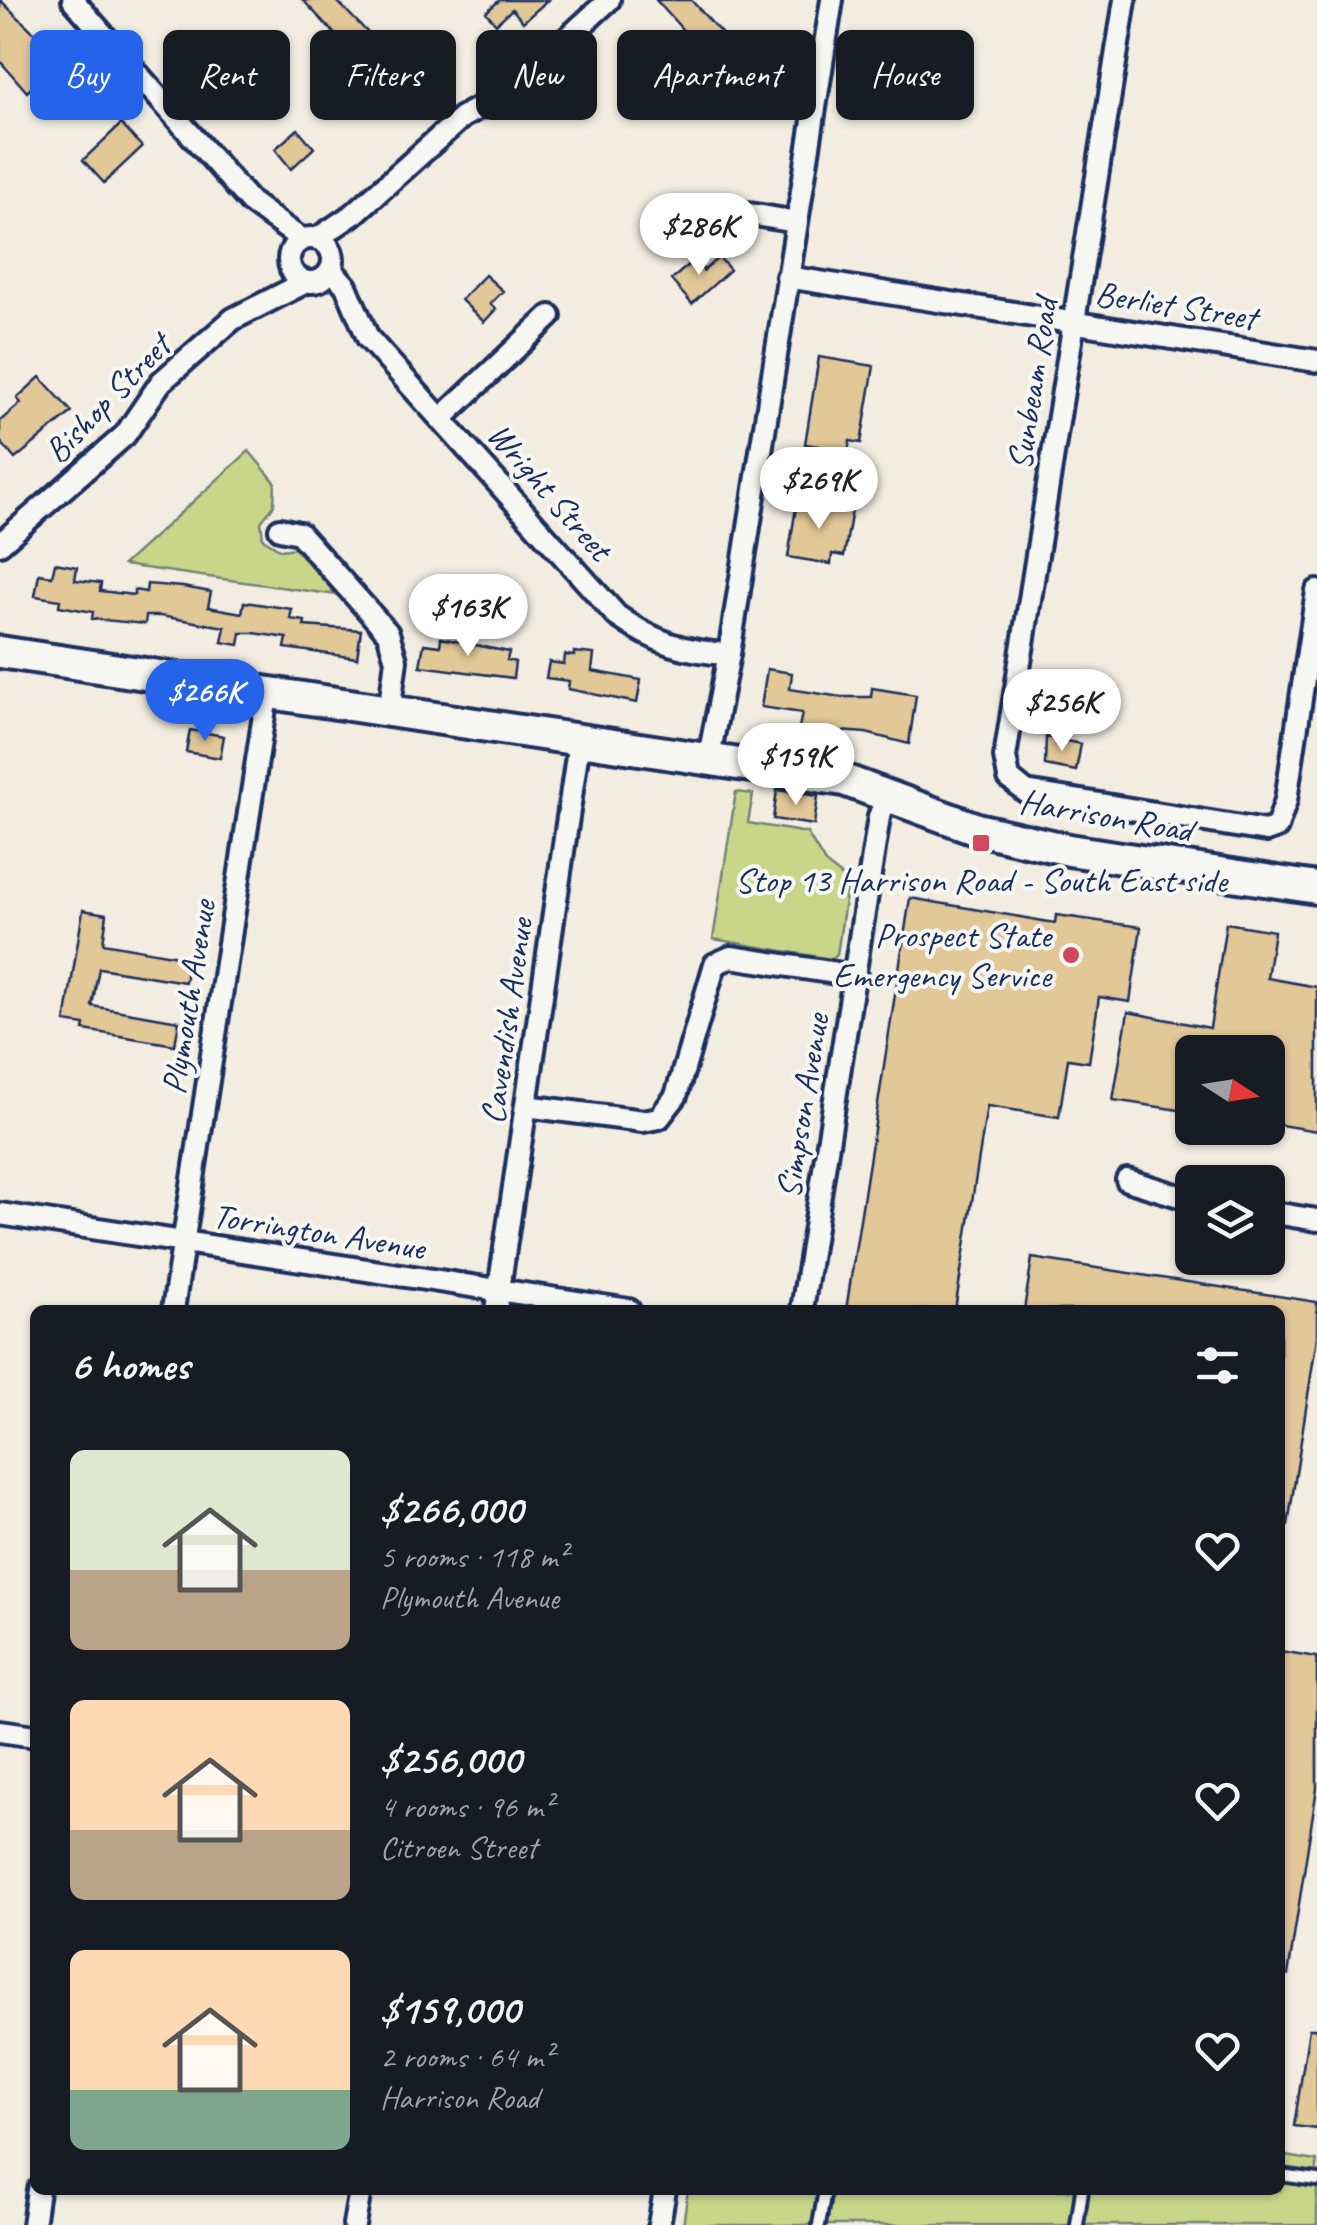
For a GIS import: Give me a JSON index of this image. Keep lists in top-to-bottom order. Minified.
{"streets":{"street":["Berliet Street","Sunbeam Road","Bishop Street","Wright Street","Harrison Road","Plymouth Avenue","Cavendish Avenue","Simpson Avenue","Torrington Avenue"]},"crossings":[["Berliet Street","Sunbeam Road"],["Bishop Street","Wright Street"],["Harrison Road","Plymouth Avenue"],["Harrison Road","Cavendish Avenue"],["Harrison Road","Simpson Avenue"],["Plymouth Avenue","Torrington Avenue"],["Cavendish Avenue","Torrington Avenue"]],"places":{"transit":["Stop 13 Harrison Road - South East side"],"other":["Prospect State Emergency Service"]},"north":"right","page":{"chip":["Buy","Rent","Filters","New","Apartment","House"],"price":["$286K","$269K","$163K","$266K","$256K","$159K"],"heading":"6 homes","list":[{"name":"$266,000","note":"5 rooms · 118 m² · Plymouth Avenue"},{"name":"$256,000","note":"4 rooms · 96 m² · Citroen Street"},{"name":"$159,000","note":"2 rooms · 64 m² · Harrison Road"}]}}
